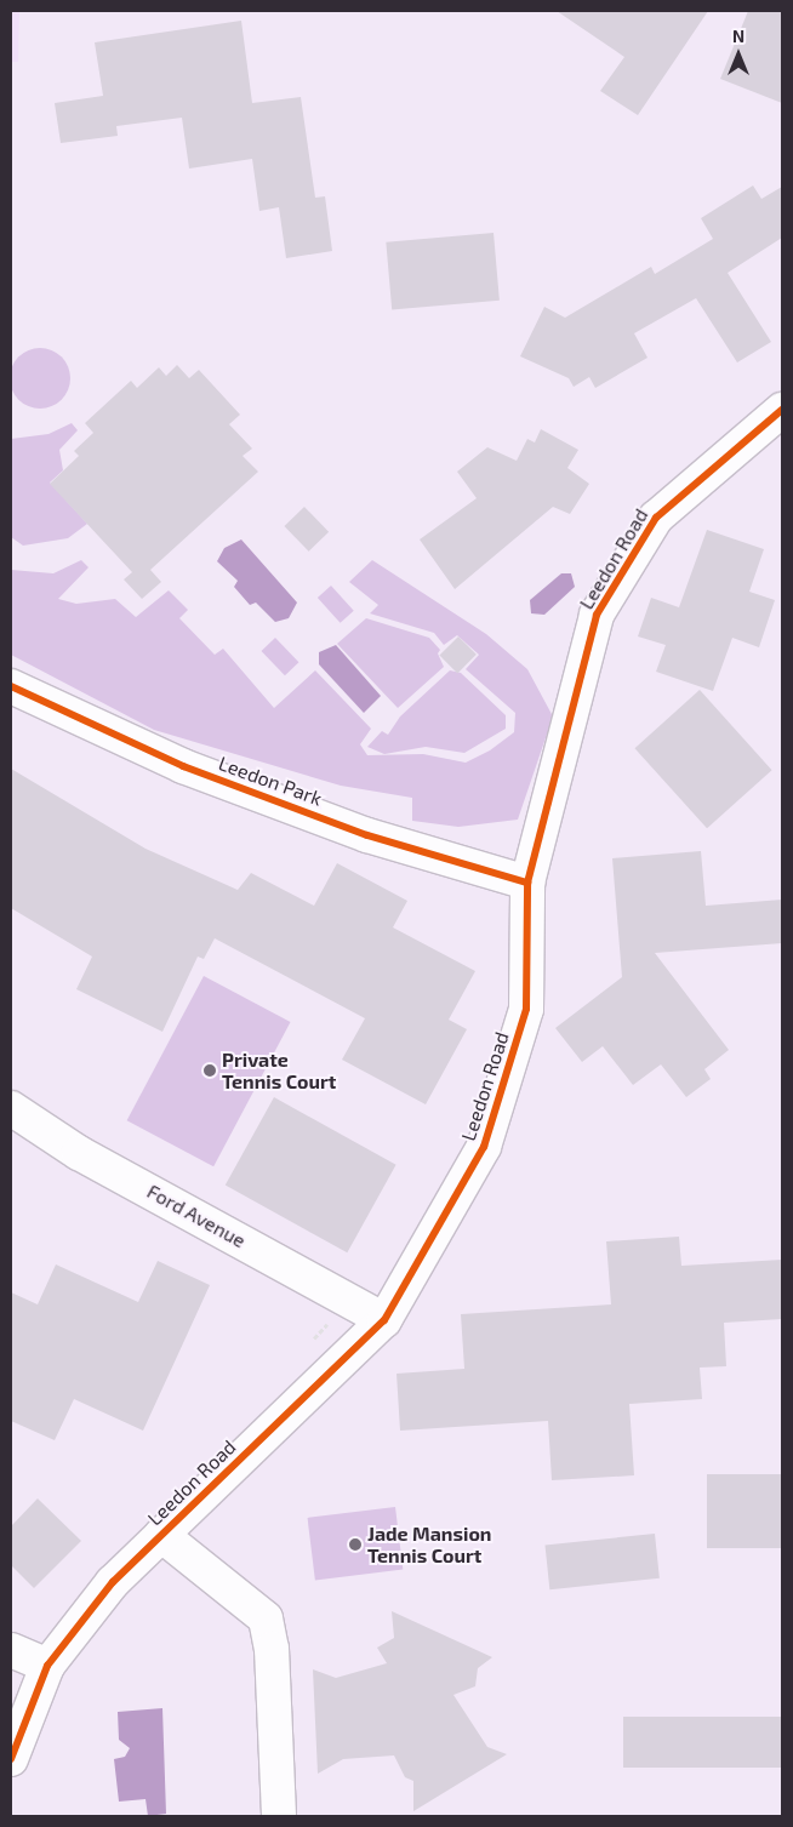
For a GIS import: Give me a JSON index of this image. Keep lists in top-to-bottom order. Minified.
{"streets":{"street":["Leedon Road","Leedon Park","Ford Avenue"]},"crossings":[["Leedon Road","Leedon Park"],["Leedon Road","Ford Avenue"]],"places":["Private Tennis Court","Jade Mansion Tennis Court"],"north":"top"}
